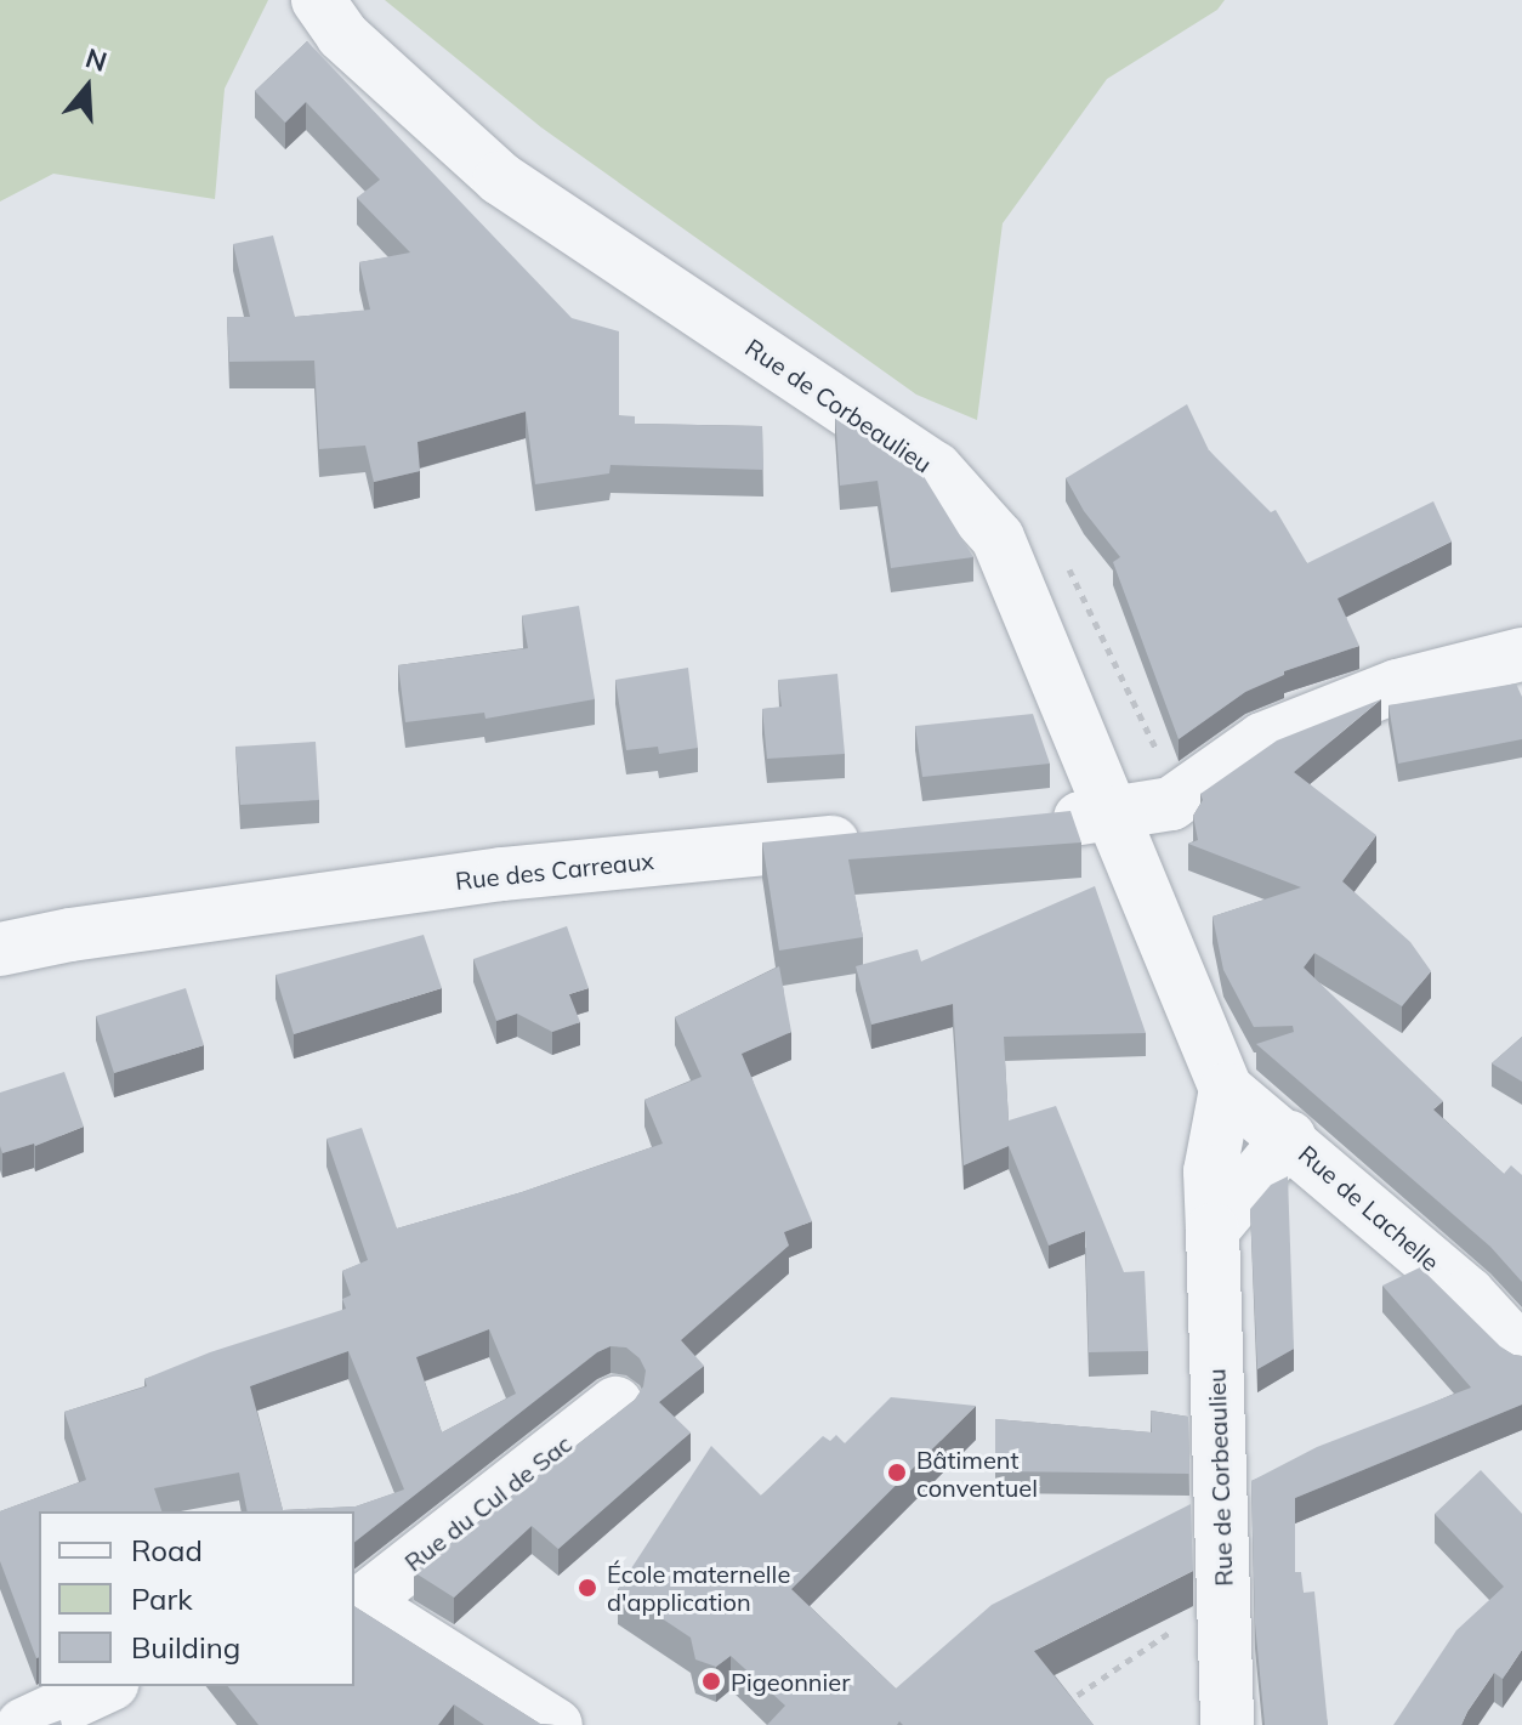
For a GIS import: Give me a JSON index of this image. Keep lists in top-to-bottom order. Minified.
{"streets":{"street":["Rue de Corbeaulieu","Rue des Carreaux","Rue de Lachelle","Rue du Cul de Sac"]},"crossings":[["Rue de Corbeaulieu","Rue de Lachelle"]],"places":["Bâtiment conventuel","École maternelle d'application","Pigeonnier"],"legend":["Road","Park","Building"],"north":"top"}
